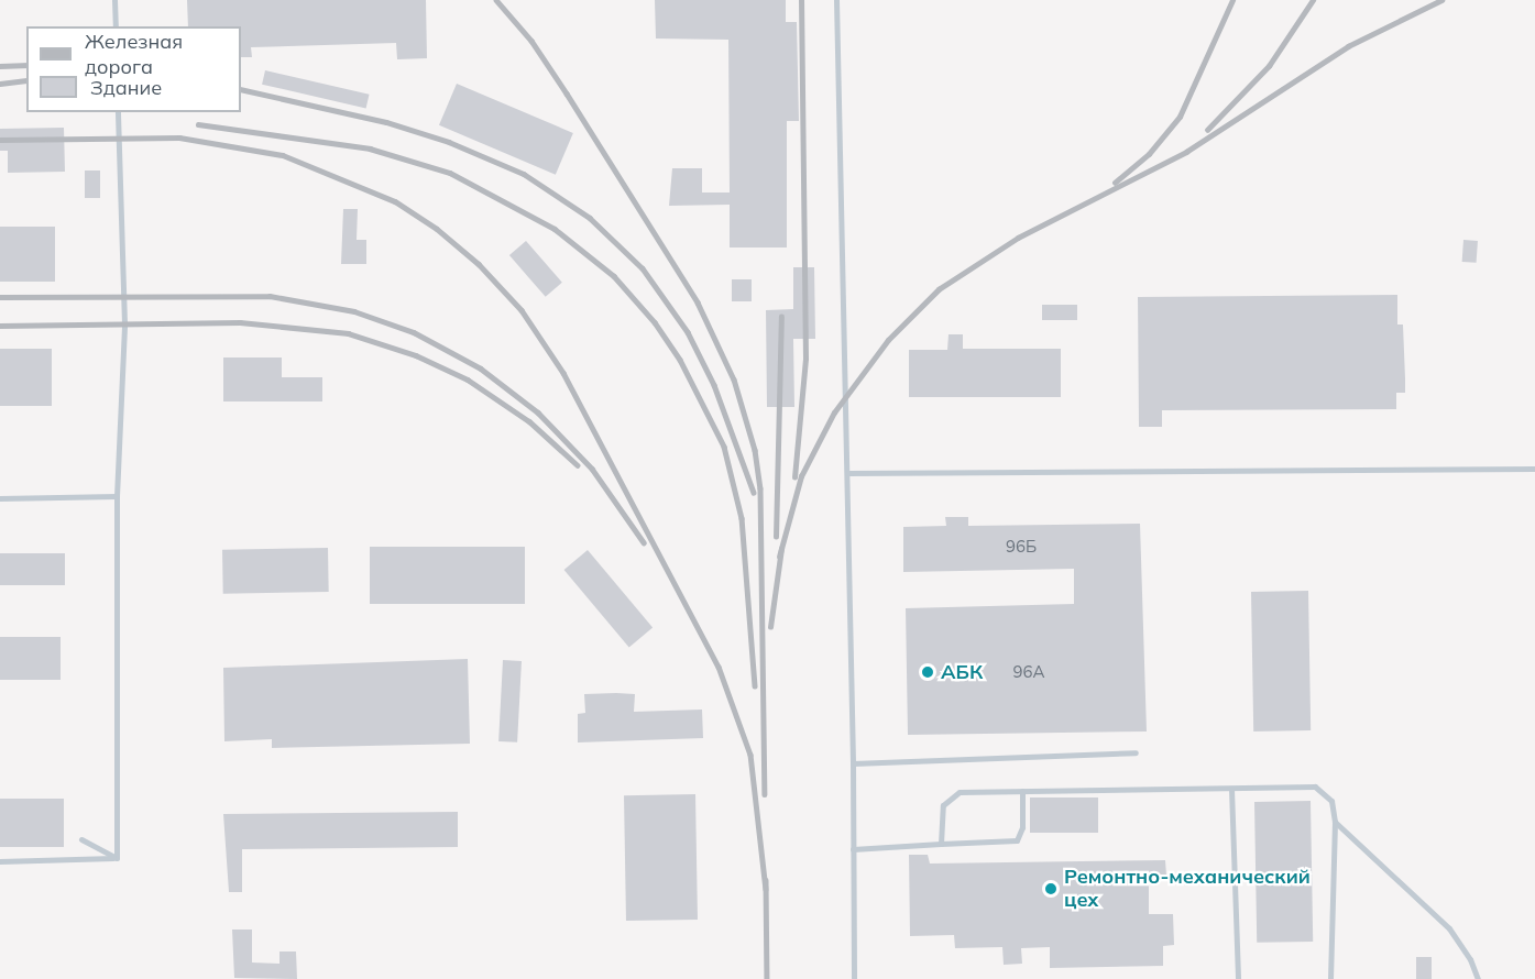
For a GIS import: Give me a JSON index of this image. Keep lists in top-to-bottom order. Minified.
{"places":["АБК","Ремонтно-механический цех"],"house_numbers":["96Б","96А"],"legend":["Железная дорога","Здание"]}
